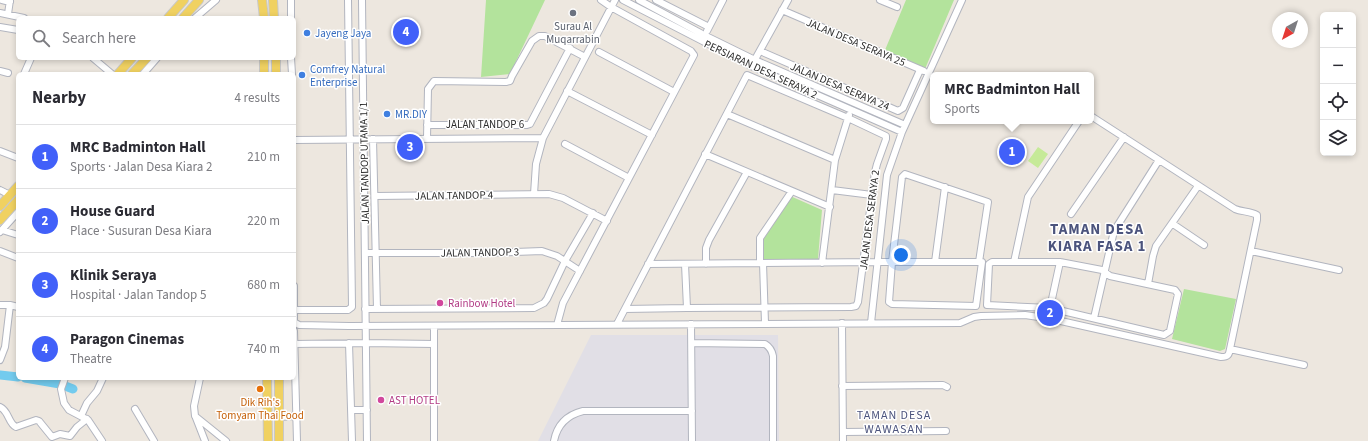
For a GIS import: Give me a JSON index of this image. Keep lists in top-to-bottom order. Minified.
{"streets":{"street":["JALAN DESA SERAYA 25","PERSIARAN DESA SERAYA 2","JALAN DESA SERAYA 24","JALAN TANDOP 6","JALAN TANDOP UTAMA 1/1","JALAN TANDOP 4","JALAN DESA SERAYA 2","JALAN TANDOP 3"]},"crossings":[["JALAN DESA SERAYA 25","JALAN DESA SERAYA 24"],["JALAN TANDOP UTAMA 1/1","JALAN TANDOP 3"]],"districts":["TAMAN DESA KIARA FASA 1","TAMAN DESA WAWASAN"],"places":["Surau Al Muqarrabin","Jayeng Jaya","Comfrey Natural Enterprise","MR.DIY","Rainbow Hotel","Dik Rih's Tomyam Thai Food","AST HOTEL"],"north":"bottom left","page":{"map_buttons":["+","−"],"search":"Search here","pins":["4","3","1","2"],"popup":["MRC Badminton Hall","Sports"],"heading":["Nearby","4 results"],"list":[{"mark":"1","name":"MRC Badminton Hall","note":"Sports · Jalan Desa Kiara 2","value":"210 m"},{"mark":"2","name":"House Guard","note":"Place · Susuran Desa Kiara","value":"220 m"},{"mark":"3","name":"Klinik Seraya","note":"Hospital · Jalan Tandop 5","value":"680 m"},{"mark":"4","name":"Paragon Cinemas","note":"Theatre","value":"740 m"}]}}
